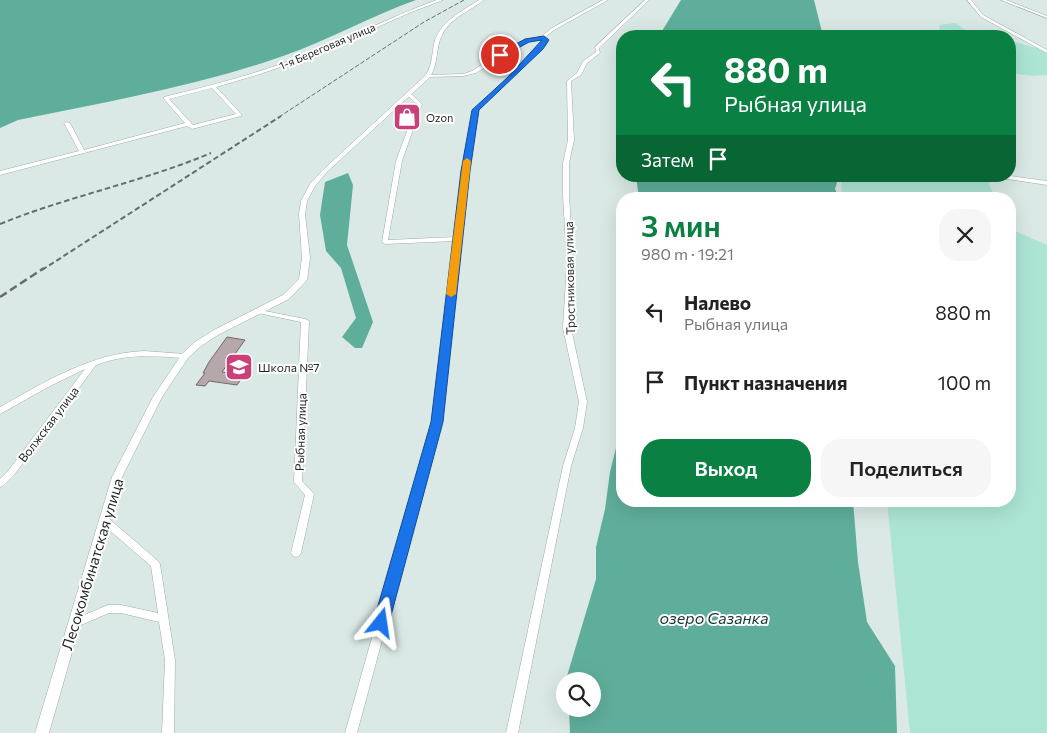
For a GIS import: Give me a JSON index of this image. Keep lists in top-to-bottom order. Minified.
{"streets":{"street":["1-я Береговая улица","Тростниковая улица","Волжская улица","Рыбная улица","Лесокомбинатская улица"]},"crossings":[["Волжская улица","Лесокомбинатская улица"],["Рыбная улица","Лесокомбинатская улица"]],"water":["озеро Сазанка"],"places":{"shop":["Ozon"],"school or university":["Школа №7"]},"page":{"turn":["880 m","Рыбная улица"],"then":"Затем","heading":["3 мин","980 m · 19:21"],"list":[{"name":"Налево","note":"Рыбная улица","value":"880 m"},{"name":"Пункт назначения","value":"100 m"}],"buttons":["Выход","Поделиться"]}}
